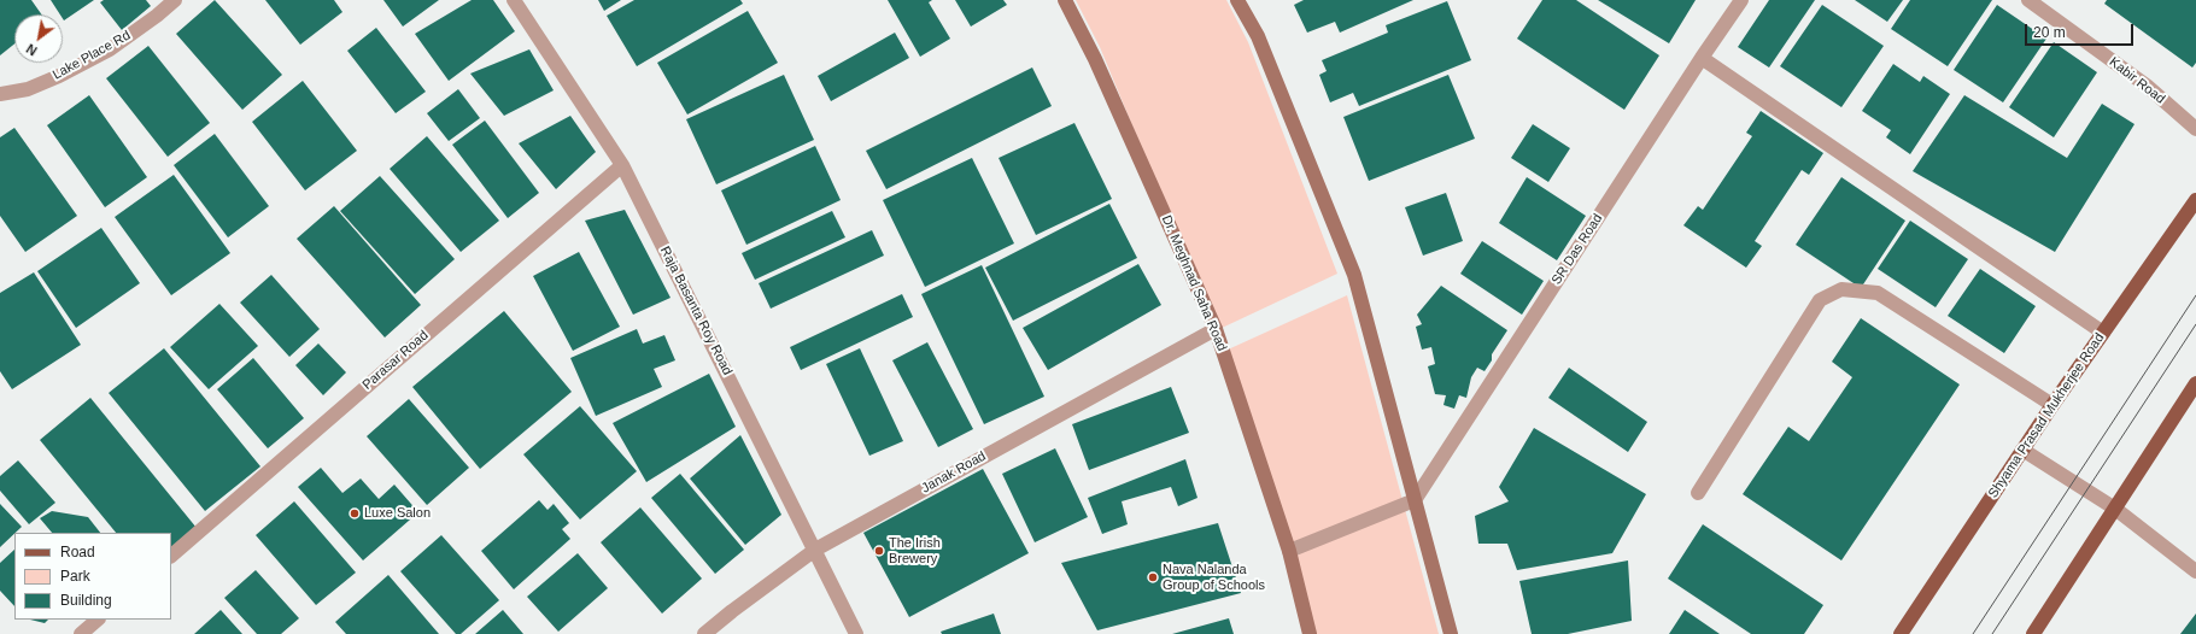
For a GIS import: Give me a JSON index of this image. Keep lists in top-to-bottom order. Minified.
{"streets":{"main road":["Shyama Prasad Mukherjee Road"],"street":["Lake Place Rd","Kabir Road","SR Das Road","Dr. Meghnad Saha Road","Raja Basanta Roy Road","Parasar Road","Janak Road"]},"crossings":[["Dr. Meghnad Saha Road","Janak Road"],["Raja Basanta Roy Road","Parasar Road"],["Raja Basanta Roy Road","Janak Road"]],"places":["Luxe Salon","The Irish Brewery","Nava Nalanda Group of Schools"],"legend":["Road","Park","Building"],"scale_bar":"20 m","north":"bottom left"}
